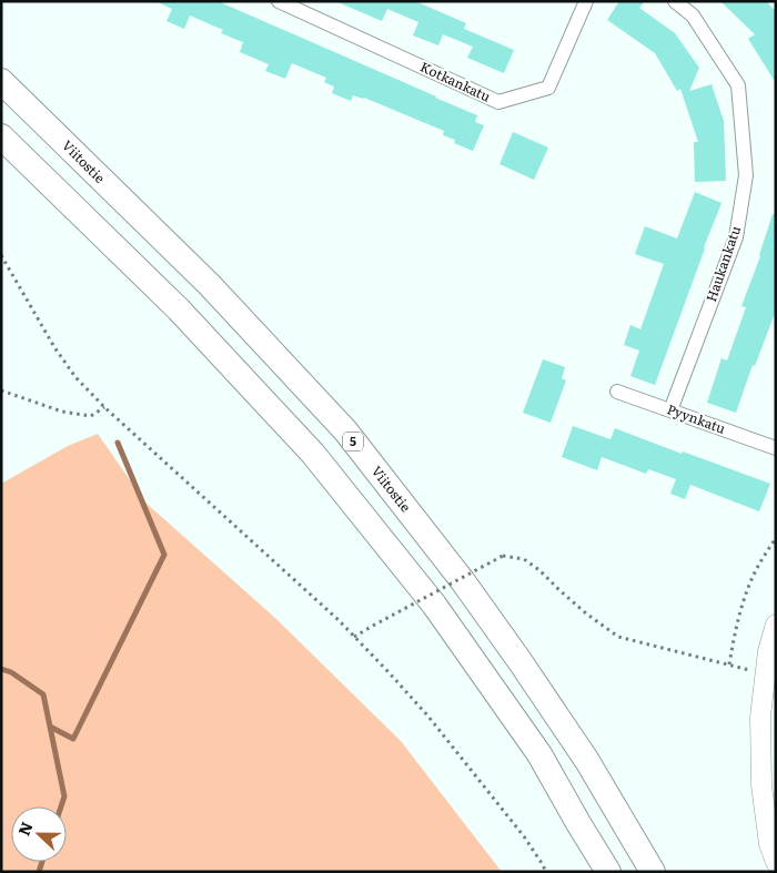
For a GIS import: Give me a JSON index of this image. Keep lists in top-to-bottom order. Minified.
{"streets":{"highway":["Viitostie","5"],"street":["Kotkankatu","Haukankatu","Pyynkatu"]},"crossings":[["Haukankatu","Pyynkatu"]],"north":"left"}
